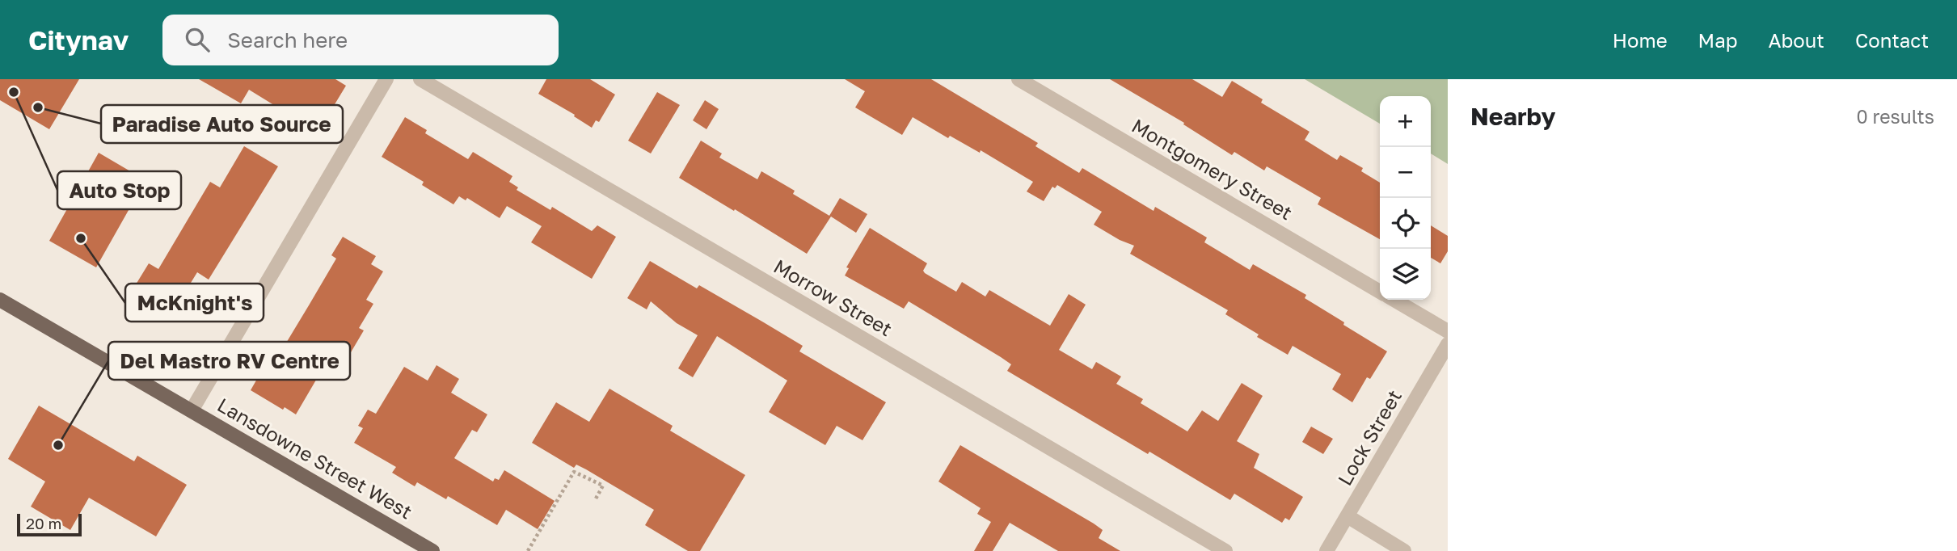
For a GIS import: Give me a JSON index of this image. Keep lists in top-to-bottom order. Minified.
{"streets":{"main road":["Lansdowne Street West"],"street":["Montgomery Street","Morrow Street","Lock Street"]},"places":["Auto Stop","Paradise Auto Source","McKnight's","Del Mastro RV Centre"],"scale_bar":"20 m","page":{"header":"Citynav","search":"Search here","nav":["Home","Map","About","Contact"],"heading":["Nearby","0 results"],"map_buttons":["+","−"],"scale":"20 m"}}
